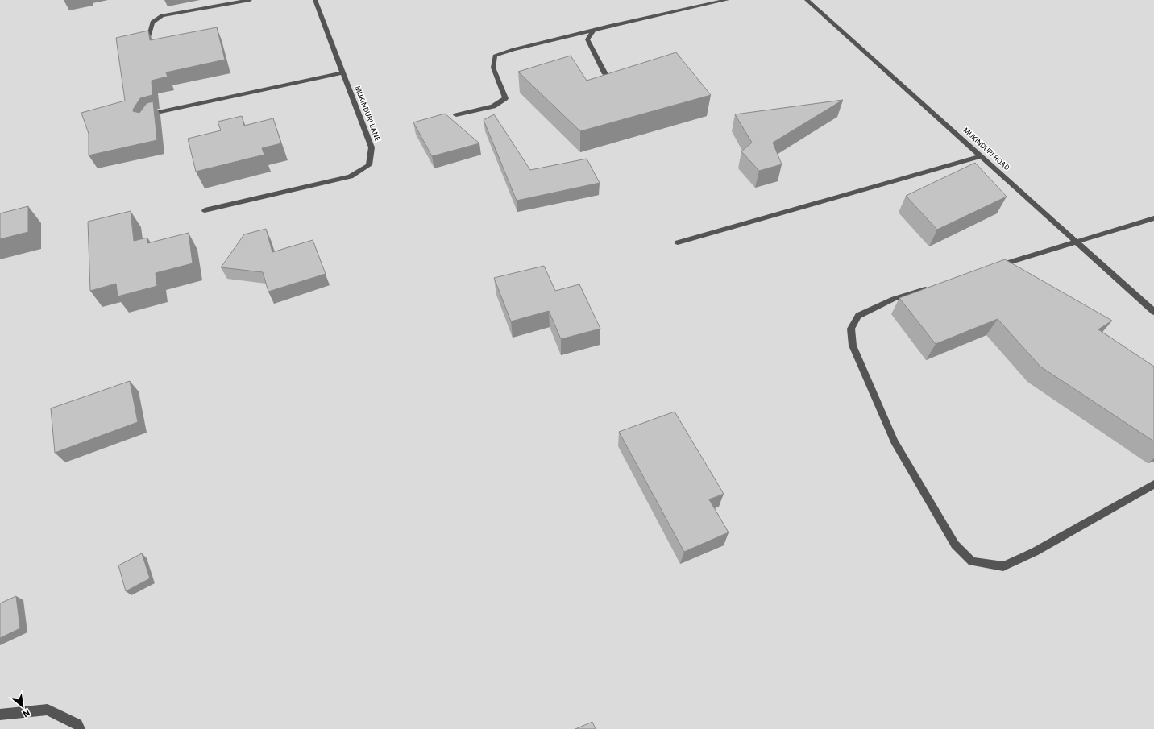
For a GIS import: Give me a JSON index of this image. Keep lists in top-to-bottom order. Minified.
{"streets":{"street":["MUKINDURI LANE","MUKINDURI ROAD"]},"north":"bottom right"}
